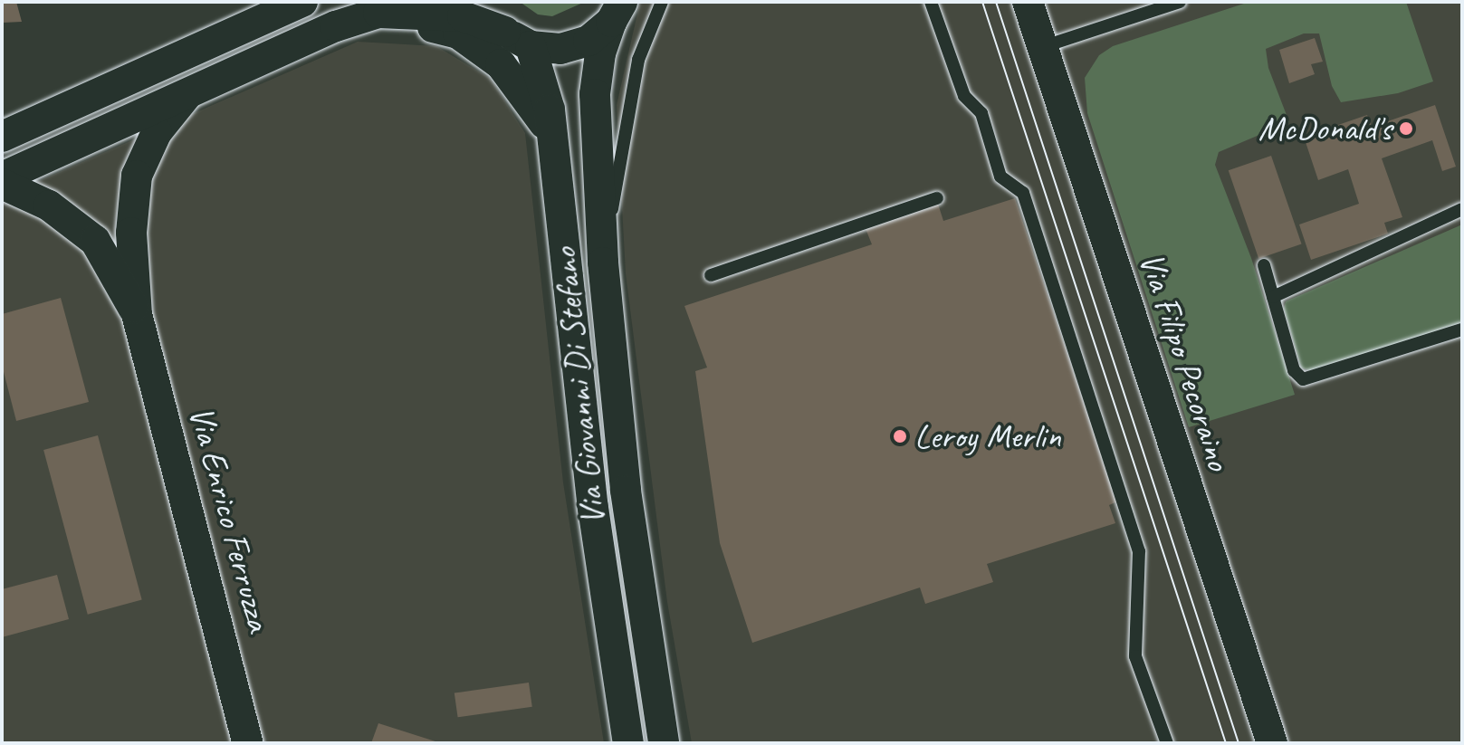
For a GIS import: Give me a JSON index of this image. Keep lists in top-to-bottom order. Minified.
{"streets":{"street":["Via Filipo Pecoraino","Via Giovanni Di Stefano","Via Enrico Ferruzza"]},"places":["McDonald's","Leroy Merlin"]}
